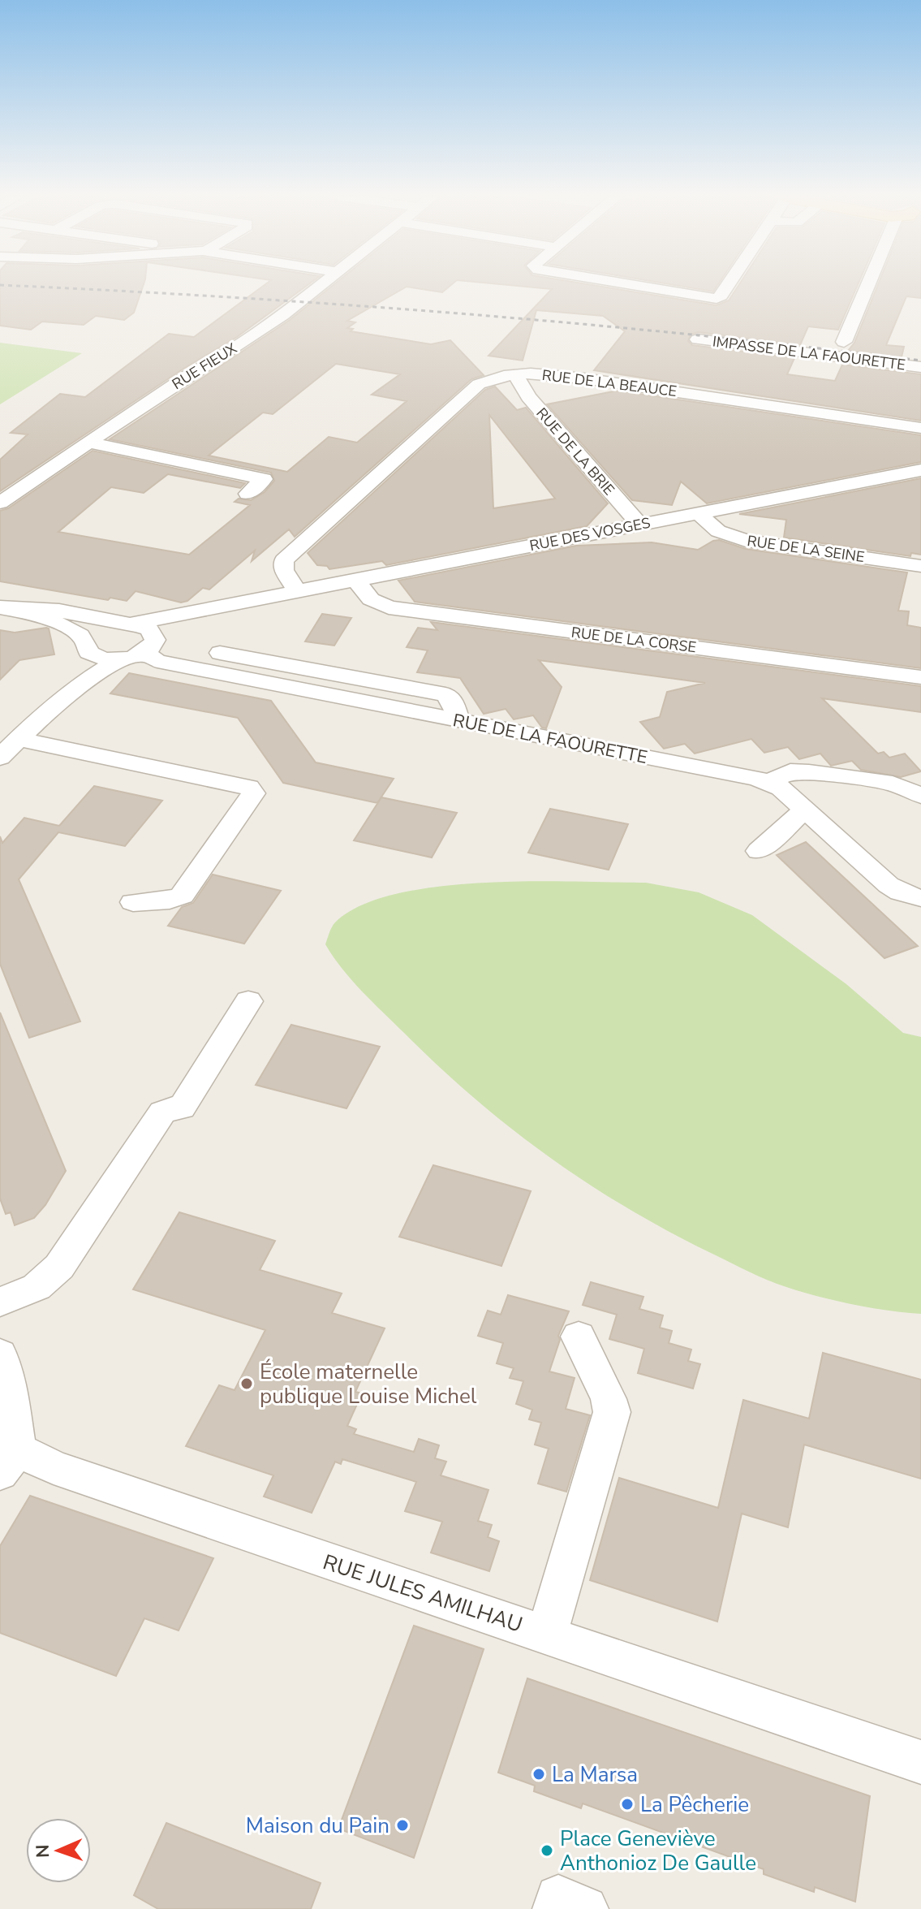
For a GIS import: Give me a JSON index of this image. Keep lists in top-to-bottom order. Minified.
{"streets":{"street":["IMPASSE DE LA FAOURETTE","RUE FIEUX","RUE DE LA BEAUCE","RUE DE LA BRIE","RUE DES VOSGES","RUE DE LA SEINE","RUE DE LA CORSE","RUE DE LA FAOURETTE","RUE JULES AMILHAU"]},"crossings":[["RUE DE LA BEAUCE","RUE DE LA BRIE"],["RUE DE LA BEAUCE","RUE DES VOSGES"],["RUE DE LA BRIE","RUE DES VOSGES"],["RUE DES VOSGES","RUE DE LA SEINE"],["RUE DES VOSGES","RUE DE LA CORSE"],["RUE DES VOSGES","RUE DE LA FAOURETTE"]],"places":["École maternelle publique Louise Michel","La Marsa","La Pêcherie","Maison du Pain","Place Geneviève Anthonioz De Gaulle"],"north":"left"}
